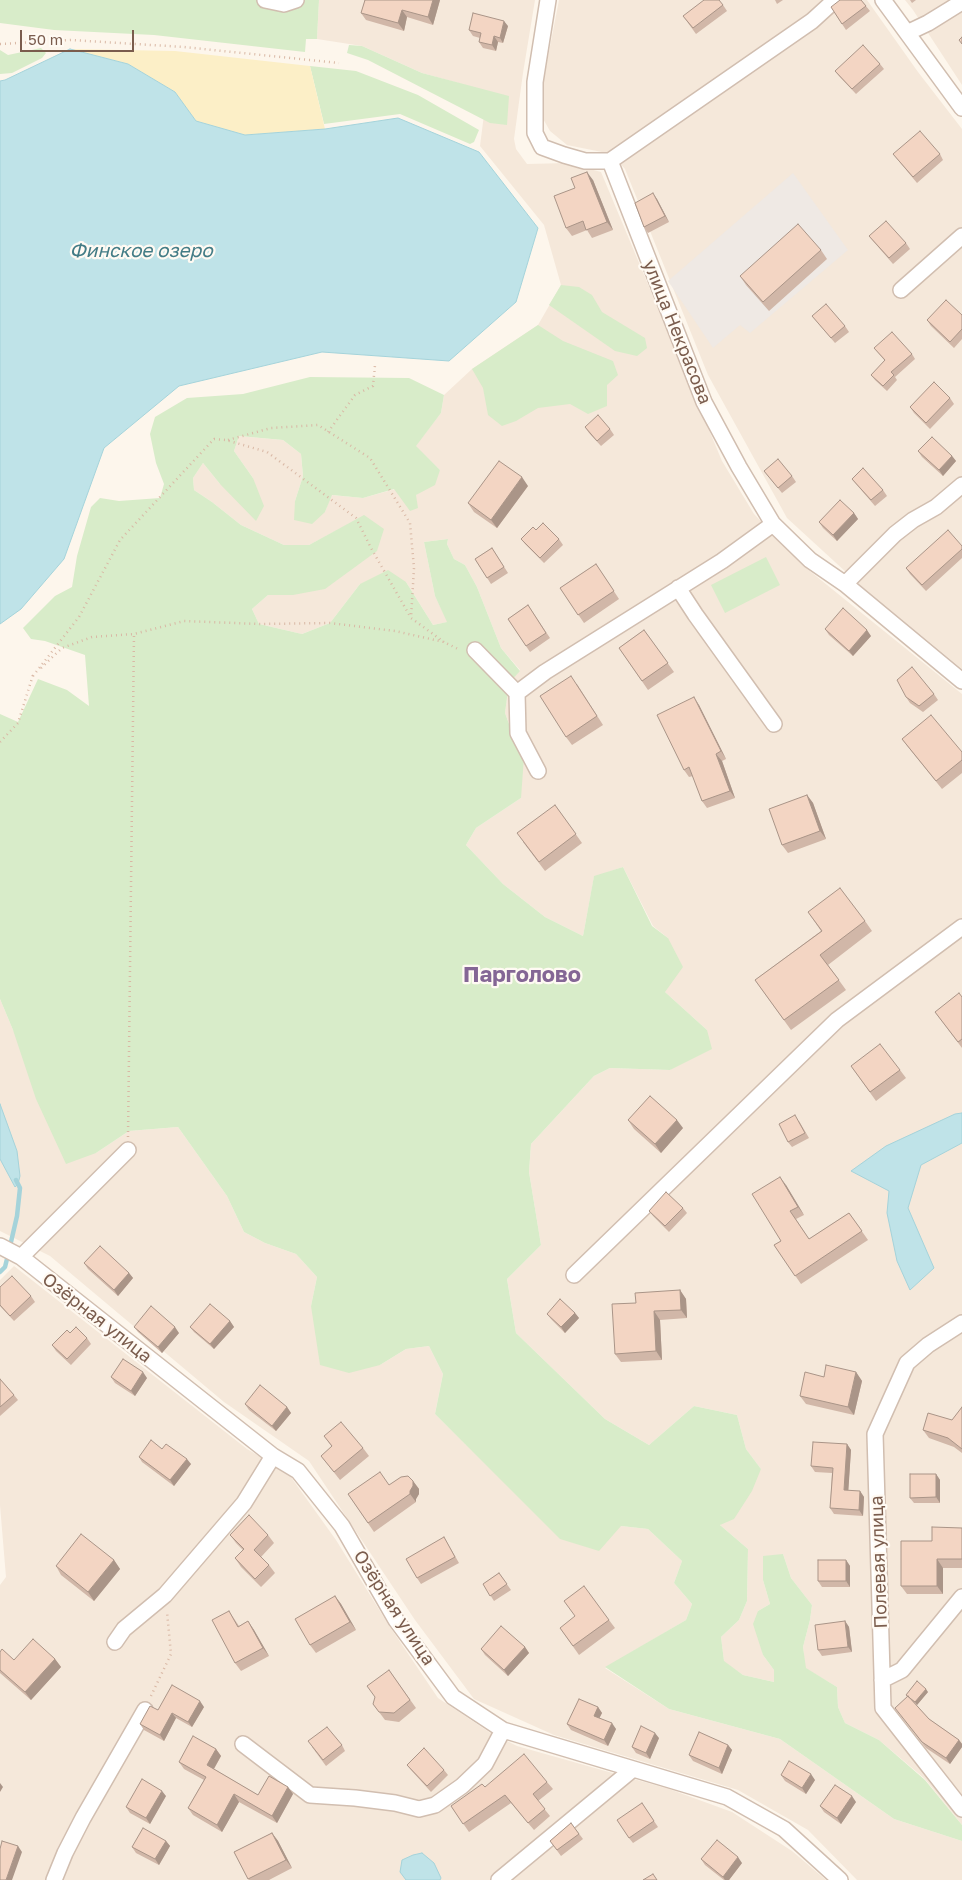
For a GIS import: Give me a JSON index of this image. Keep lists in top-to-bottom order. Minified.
{"streets":{"street":["улица Некрасова","Озёрная улица","Полевая улица"]},"districts":["Парголово"],"water":["Финское озеро"],"scale_bar":"50 m"}
